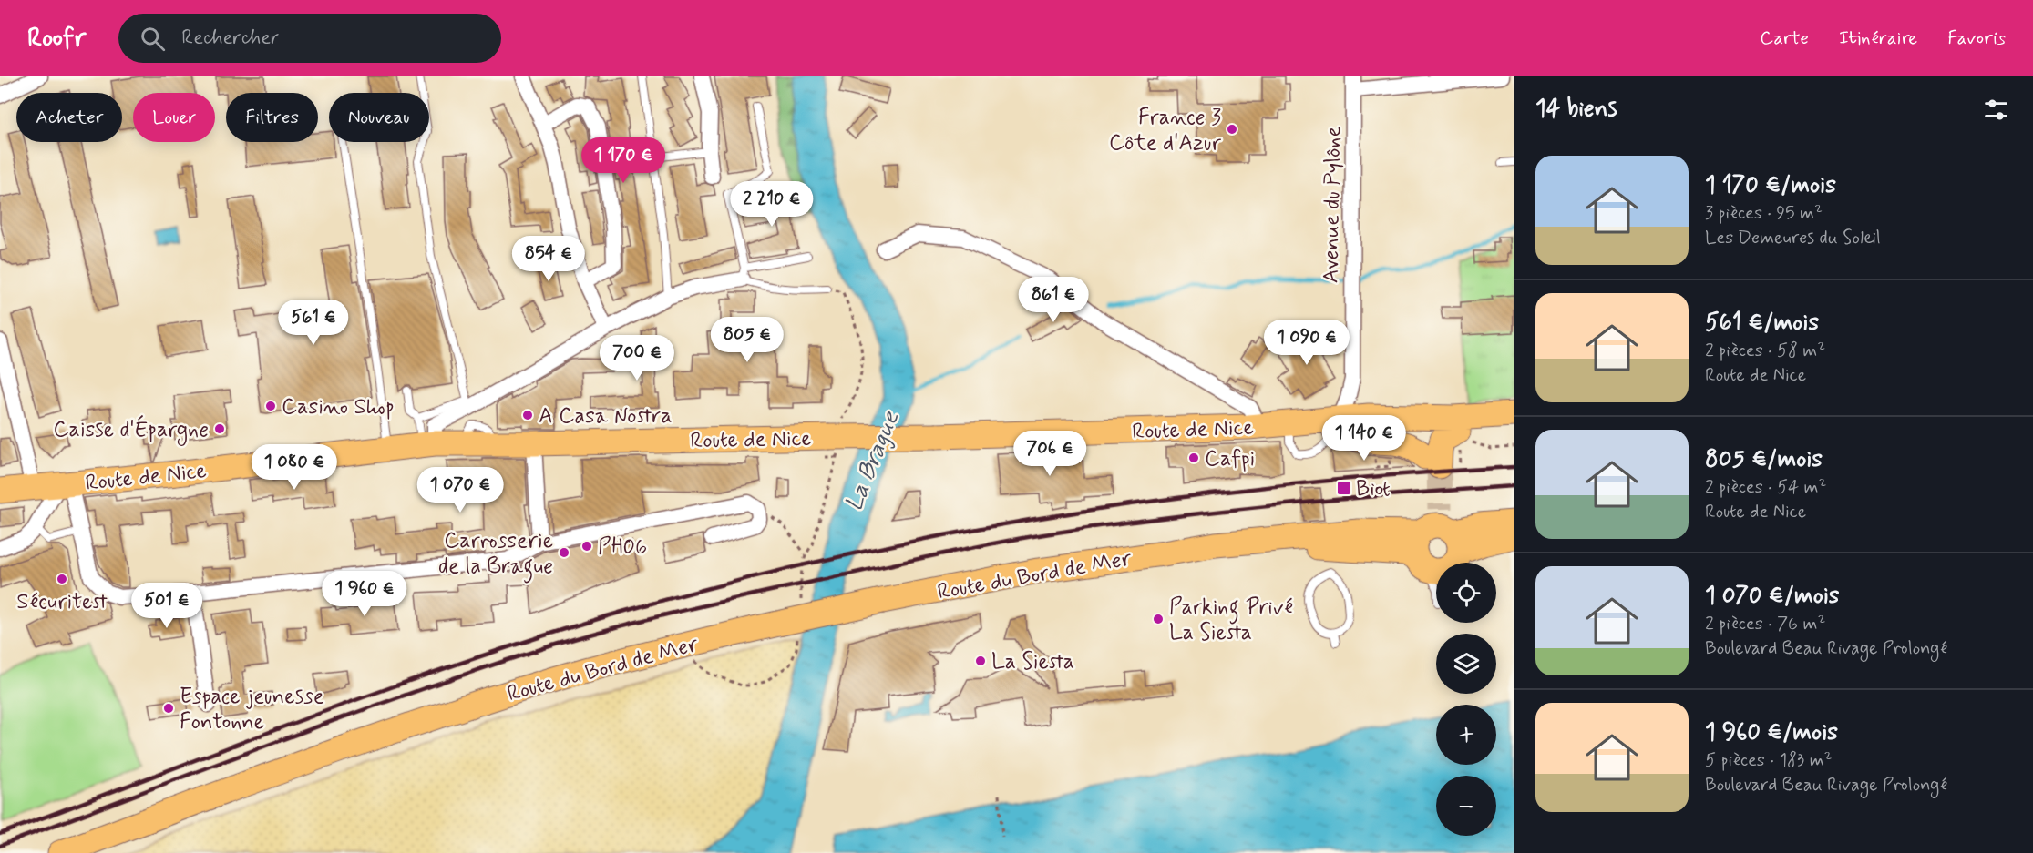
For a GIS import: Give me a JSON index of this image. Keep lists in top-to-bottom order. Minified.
{"streets":{"main road":["Route de Nice","Route du Bord de Mer"],"street":["Avenue du Pylône"]},"crossings":[["Avenue du Pylône","Route de Nice"]],"water":["La Brague"],"places":{"other":["France 3 Côte d'Azur","Casino Shop","A Casa Nostra","Caisse d'Épargne","Cafpi","PH06","Carrosserie de la Brague","Sécuritest","Parking Privé La Siesta","La Siesta","Espace jeunesse Fontonne"],"transit":["Biot"]},"page":{"header":"Roofr","search":"Rechercher","nav":["Carte","Itinéraire","Favoris"],"heading":"14 biens","chip":["Acheter","Louer","Filtres","Nouveau"],"price":["1 170 €","2 210 €","854 €","861 €","561 €","805 €","1 090 €","700 €","1 140 €","706 €","1 080 €","1 070 €","1 960 €","501 €"],"list":[{"name":"1 170 €/mois","note":"3 pièces · 95 m² · Les Demeures du Soleil"},{"name":"561 €/mois","note":"2 pièces · 58 m² · Route de Nice"},{"name":"805 €/mois","note":"2 pièces · 54 m² · Route de Nice"},{"name":"1 070 €/mois","note":"2 pièces · 76 m² · Boulevard Beau Rivage Prolongé"},{"name":"1 960 €/mois","note":"5 pièces · 183 m² · Boulevard Beau Rivage Prolongé"}],"map_buttons":["+","−"]}}
